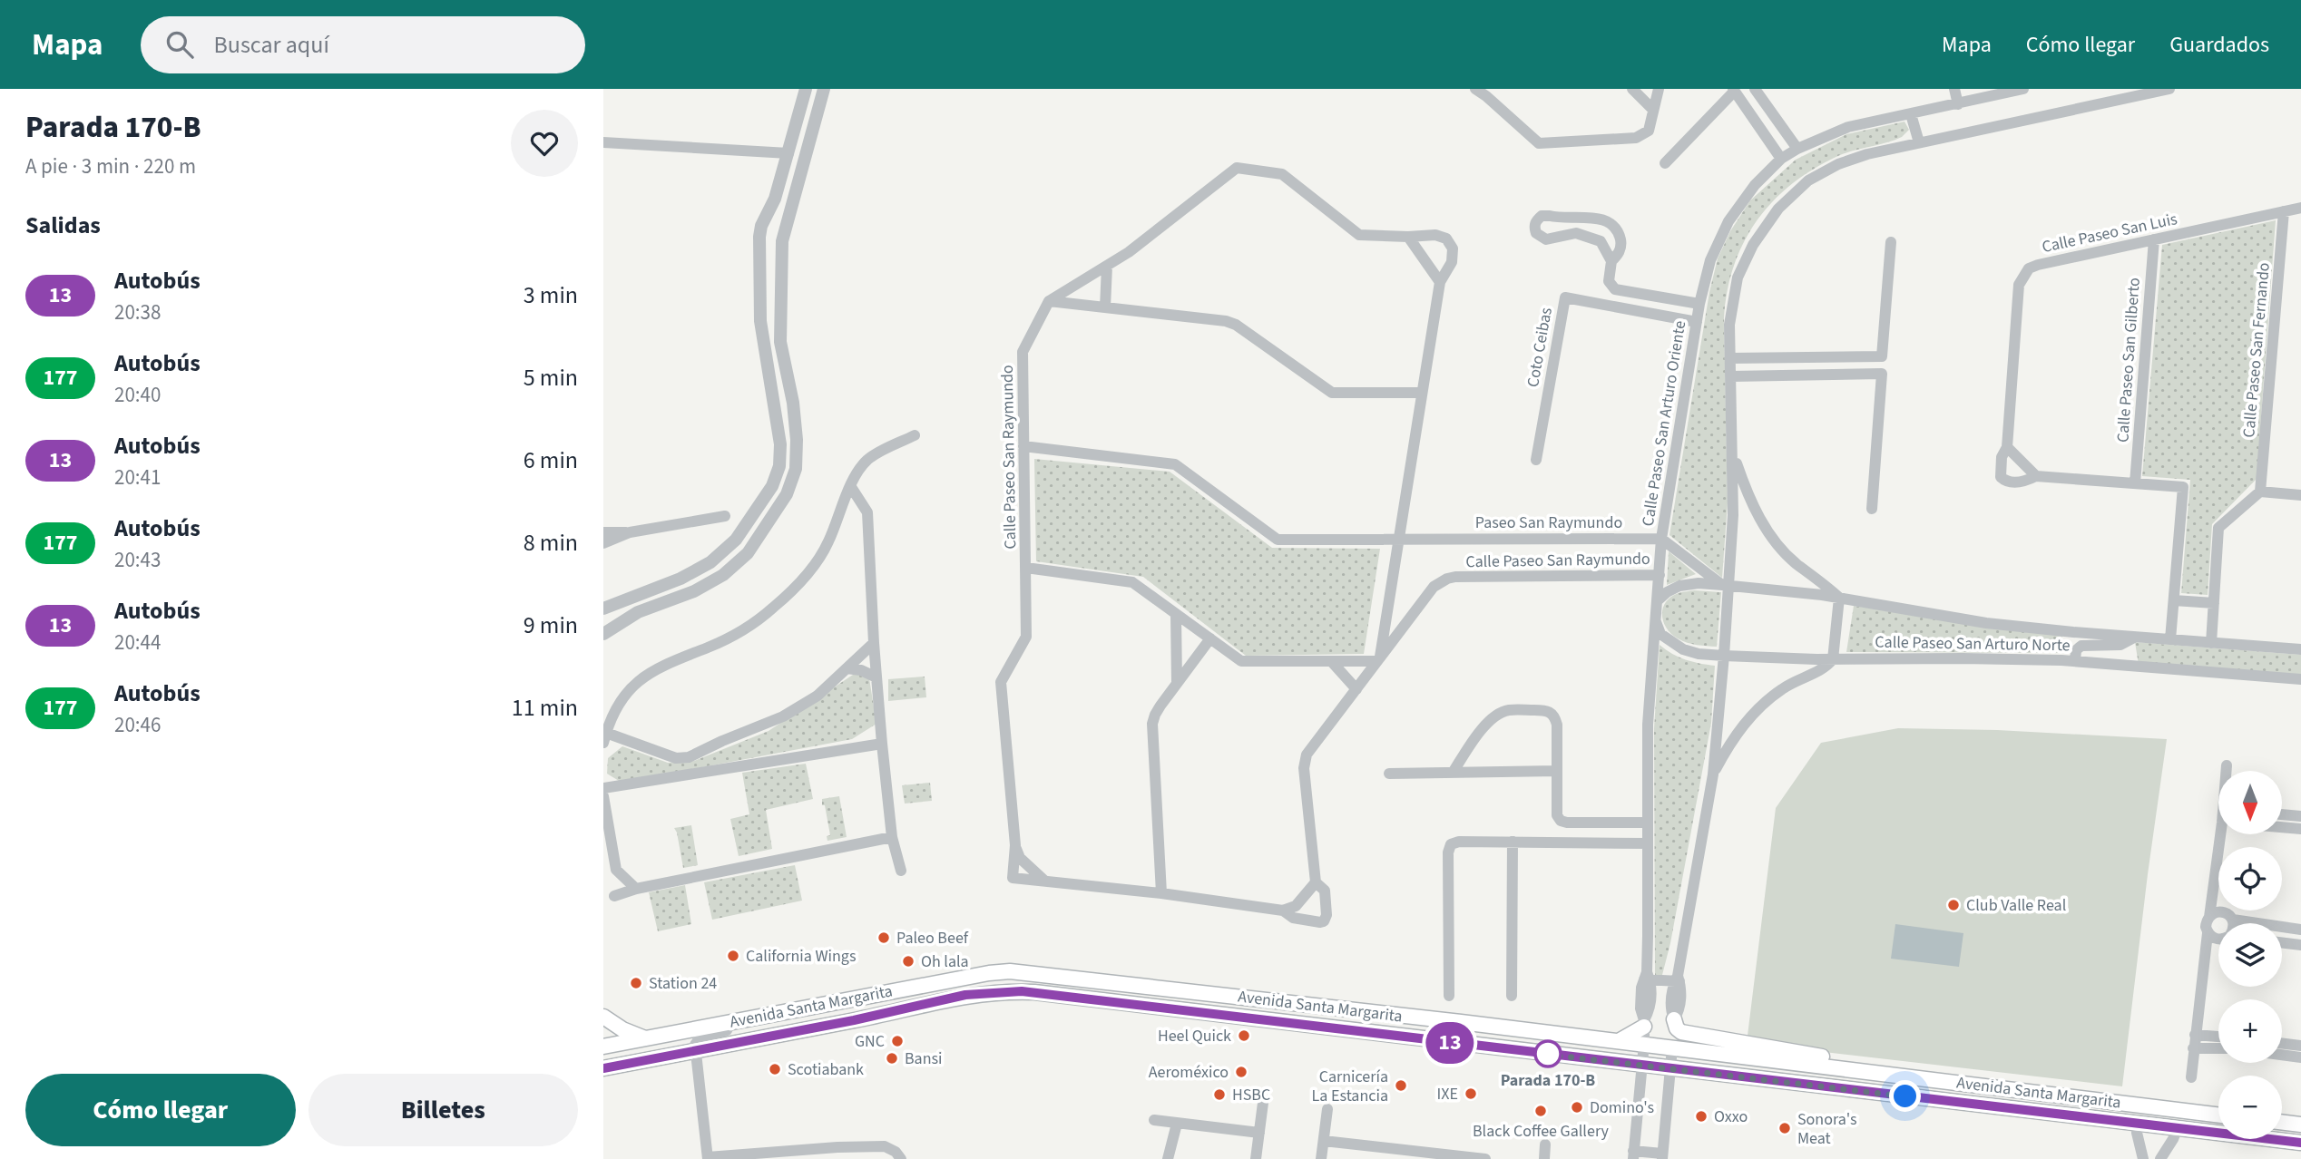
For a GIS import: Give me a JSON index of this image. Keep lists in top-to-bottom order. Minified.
{"streets":{"main road":["Avenida Santa Margarita"],"street":["Calle Paseo San Luis","Coto Ceibas","Calle Paseo San Fernando","Calle Paseo San Gilberto","Calle Paseo San Arturo Oriente","Calle Paseo San Raymundo","Paseo San Raymundo","Calle Paseo San Arturo Norte"]},"crossings":[["Calle Paseo San Luis","Calle Paseo San Fernando"],["Calle Paseo San Luis","Calle Paseo San Gilberto"],["Calle Paseo San Luis","Calle Paseo San Arturo Norte"],["Coto Ceibas","Calle Paseo San Arturo Oriente"],["Calle Paseo San Arturo Oriente","Calle Paseo San Raymundo"],["Calle Paseo San Arturo Oriente","Paseo San Raymundo"],["Calle Paseo San Arturo Oriente","Calle Paseo San Arturo Norte"],["Calle Paseo San Arturo Oriente","Avenida Santa Margarita"],["Calle Paseo San Raymundo","Paseo San Raymundo"]],"places":["Club Valle Real","Paleo Beef","California Wings","Oh lala","Station 24","Heel Quick","GNC","Parada 170-B","Bansi","Scotiabank","Aeroméxico","Carnicería La Estancia","IXE","HSBC","Domino's","Black Coffee Gallery","Oxxo","Sonora's Meat"],"lines":["bus line 13"],"north":"bottom","page":{"header":"Mapa","search":"Buscar aquí","nav":["Mapa","Cómo llegar","Guardados"],"heading":[["Parada 170-B","A pie · 3 min · 220 m"],"Salidas"],"on_map":"13","list":[{"mark":"13","name":"Autobús","note":"20:38","value":"3 min"},{"mark":"177","name":"Autobús","note":"20:40","value":"5 min"},{"mark":"13","name":"Autobús","note":"20:41","value":"6 min"},{"mark":"177","name":"Autobús","note":"20:43","value":"8 min"},{"mark":"13","name":"Autobús","note":"20:44","value":"9 min"},{"mark":"177","name":"Autobús","note":"20:46","value":"11 min"}],"map_buttons":["+","−"],"buttons":["Cómo llegar","Billetes"]}}
